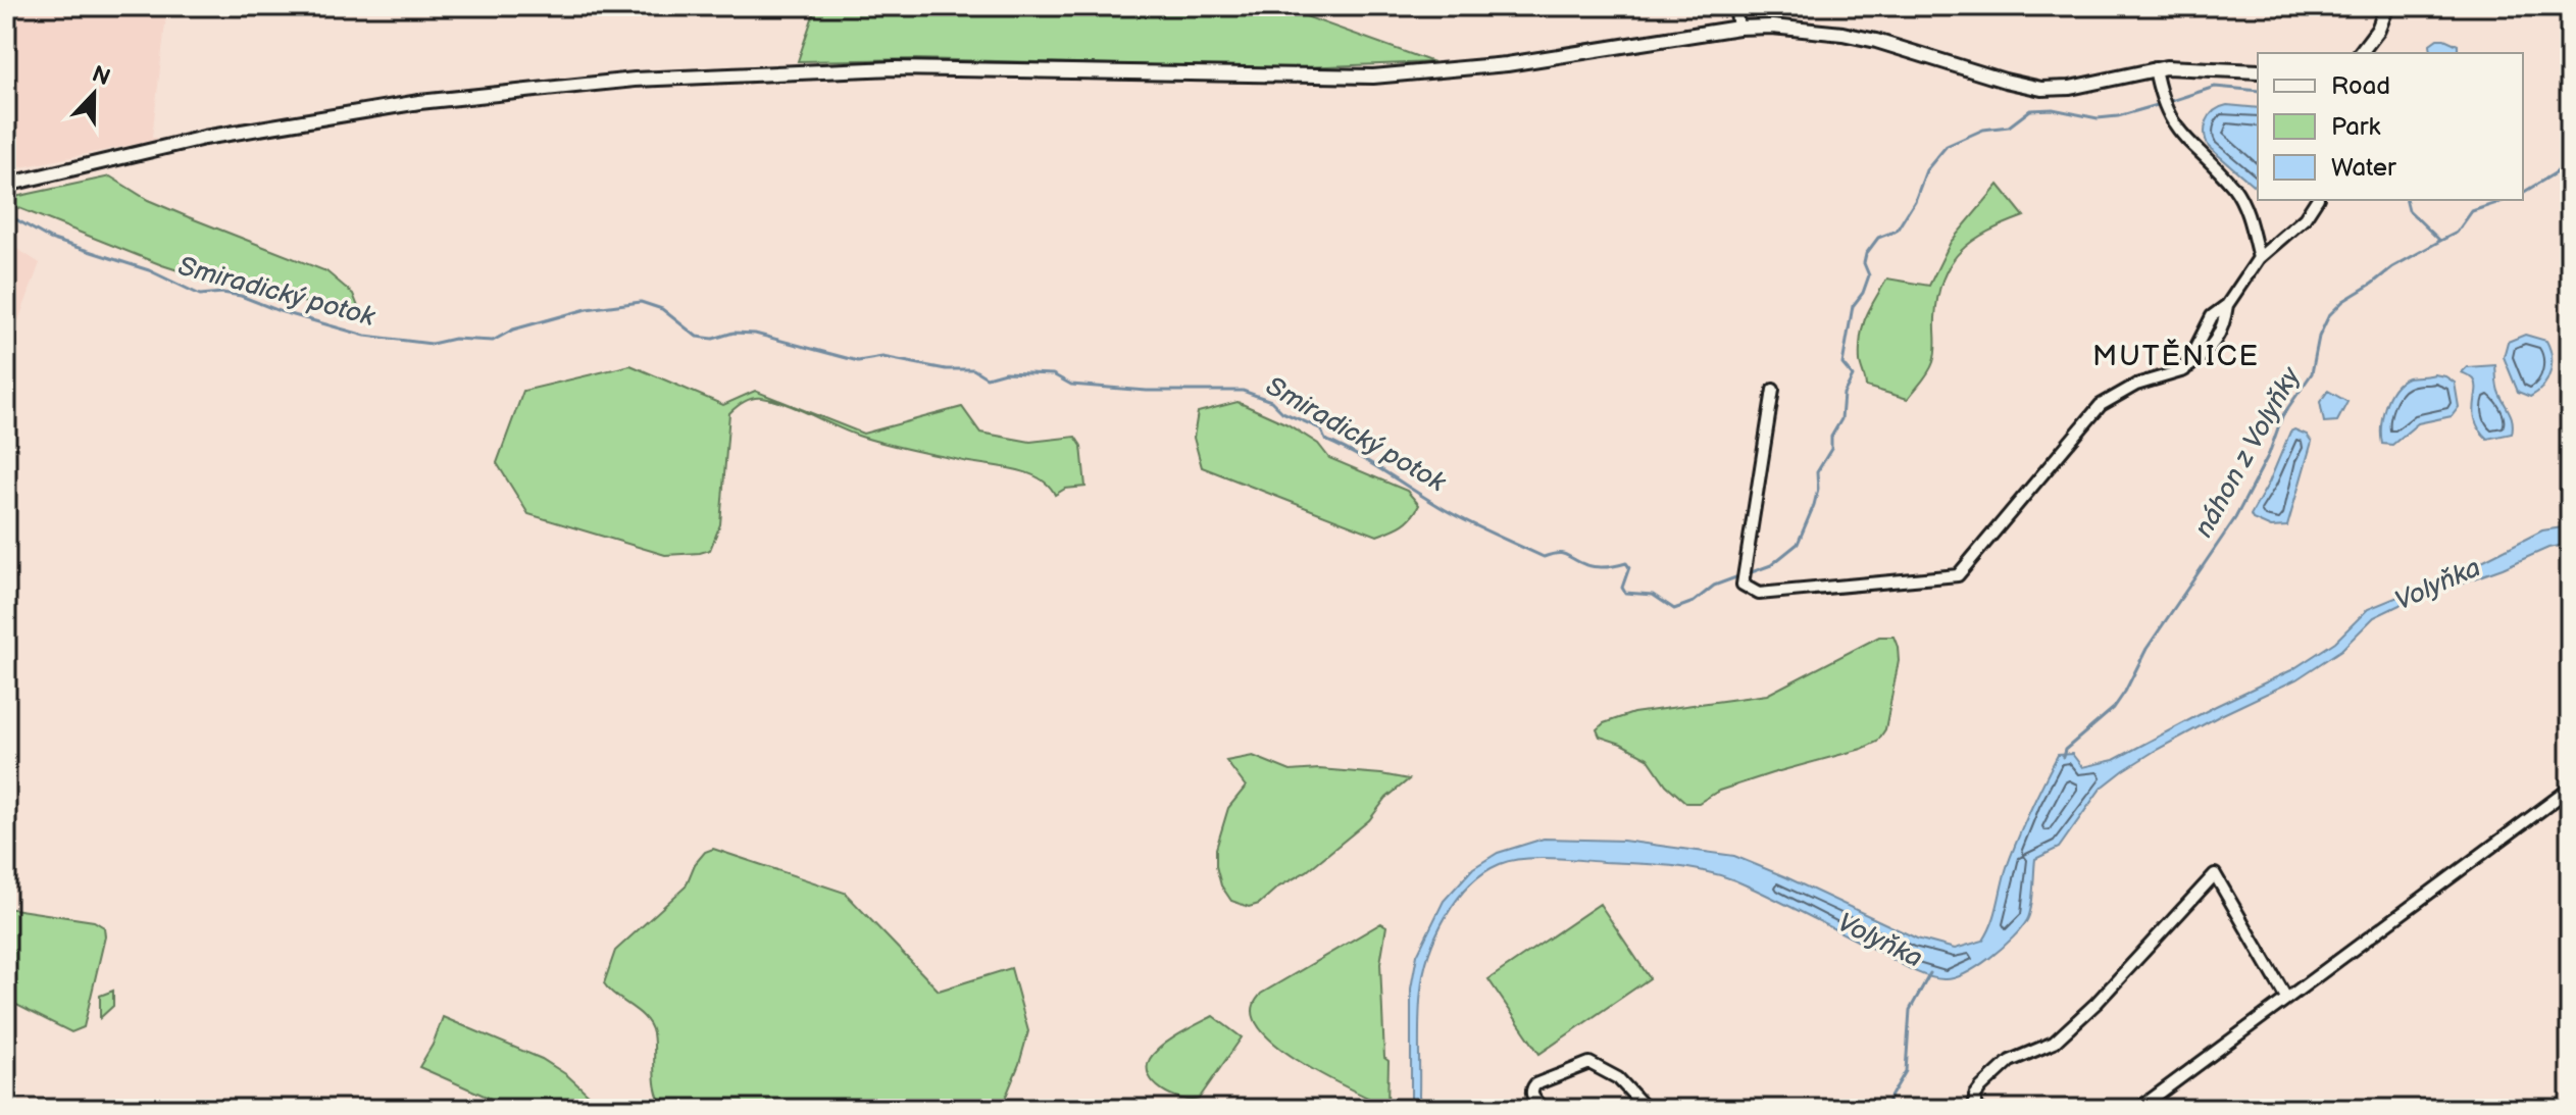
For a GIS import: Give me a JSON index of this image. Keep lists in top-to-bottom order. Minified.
{"districts":["MUTĚNICE"],"water":["Smiradický potok","náhon z Volyňky","Volyňka"],"legend":["Road","Park","Water"],"north":"top"}
